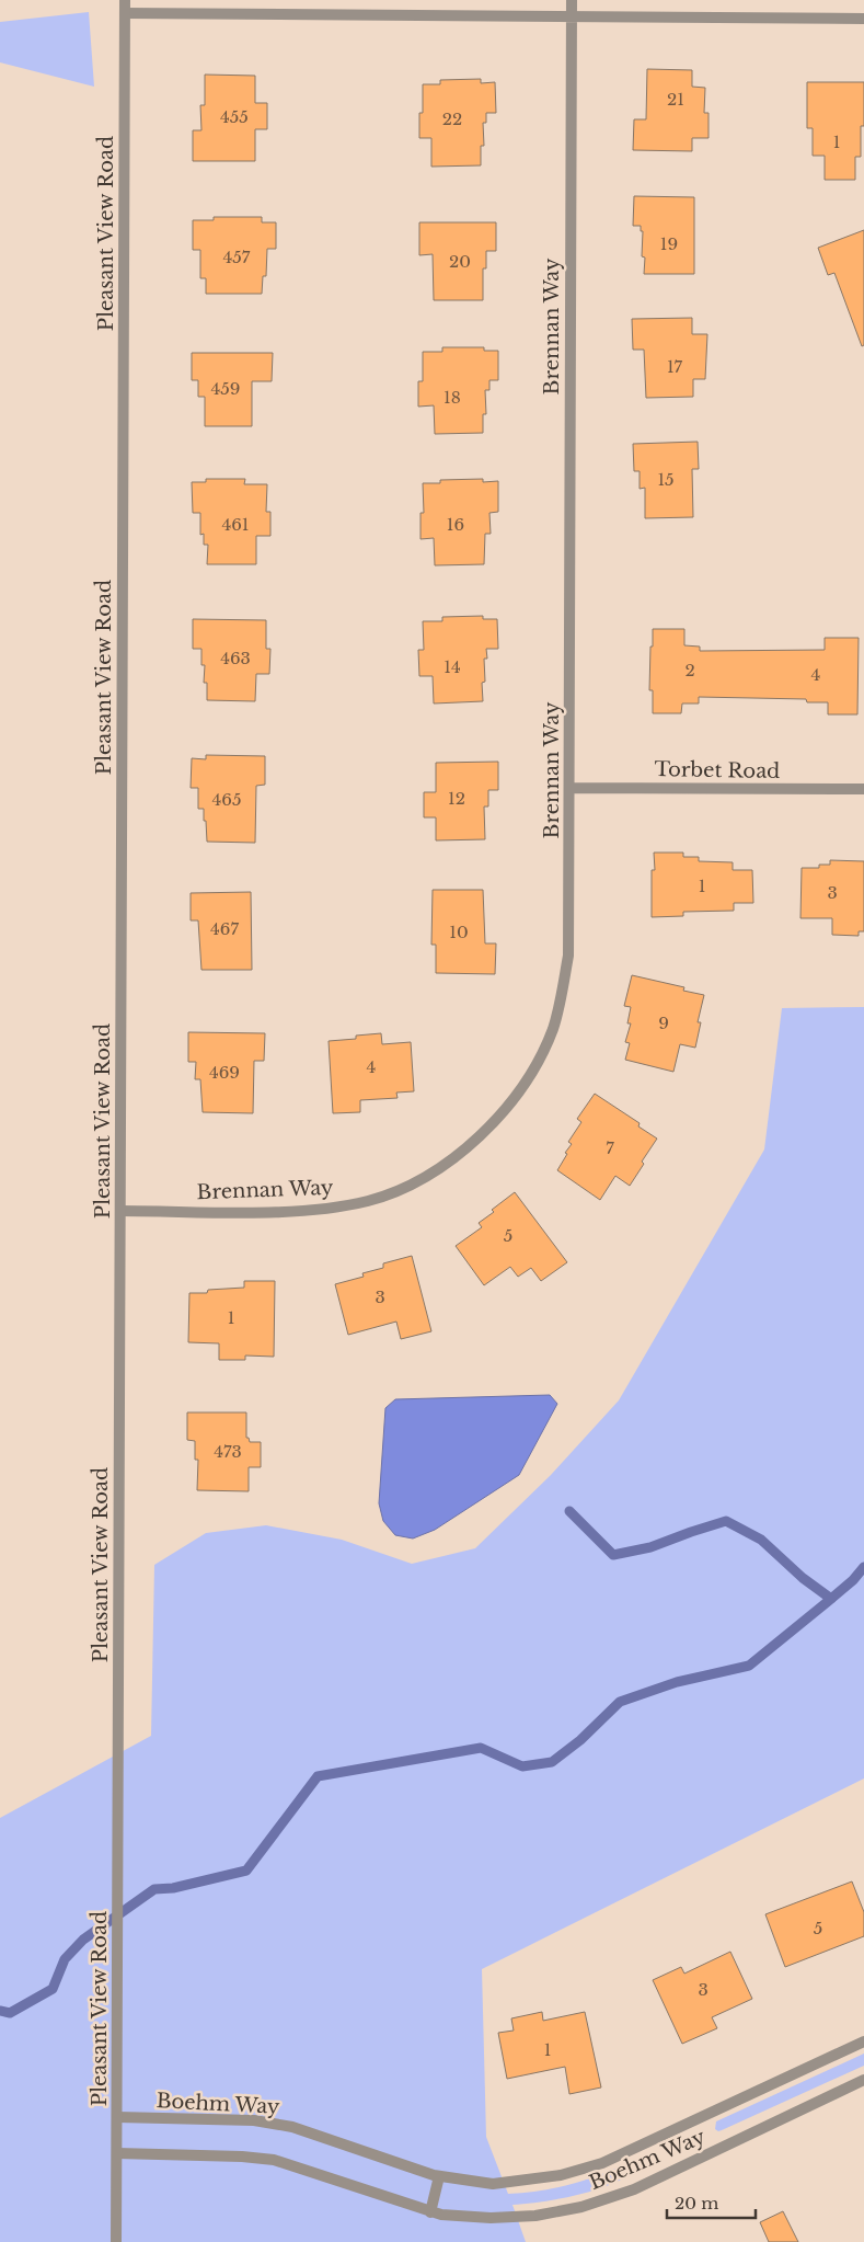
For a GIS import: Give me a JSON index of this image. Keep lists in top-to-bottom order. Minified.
{"streets":{"street":["Pleasant View Road","Brennan Way","Torbet Road","Boehm Way"]},"crossings":[["Pleasant View Road","Brennan Way"],["Pleasant View Road","Boehm Way"],["Brennan Way","Torbet Road"]],"house_numbers":["21","455","22","1","19","457","20","17","459","18","15","461","16","463","14","2","4","12","465","1","3","467","10","9","4","469","7","5","3","1","473","5","3","1"],"scale_bar":"20 m"}
